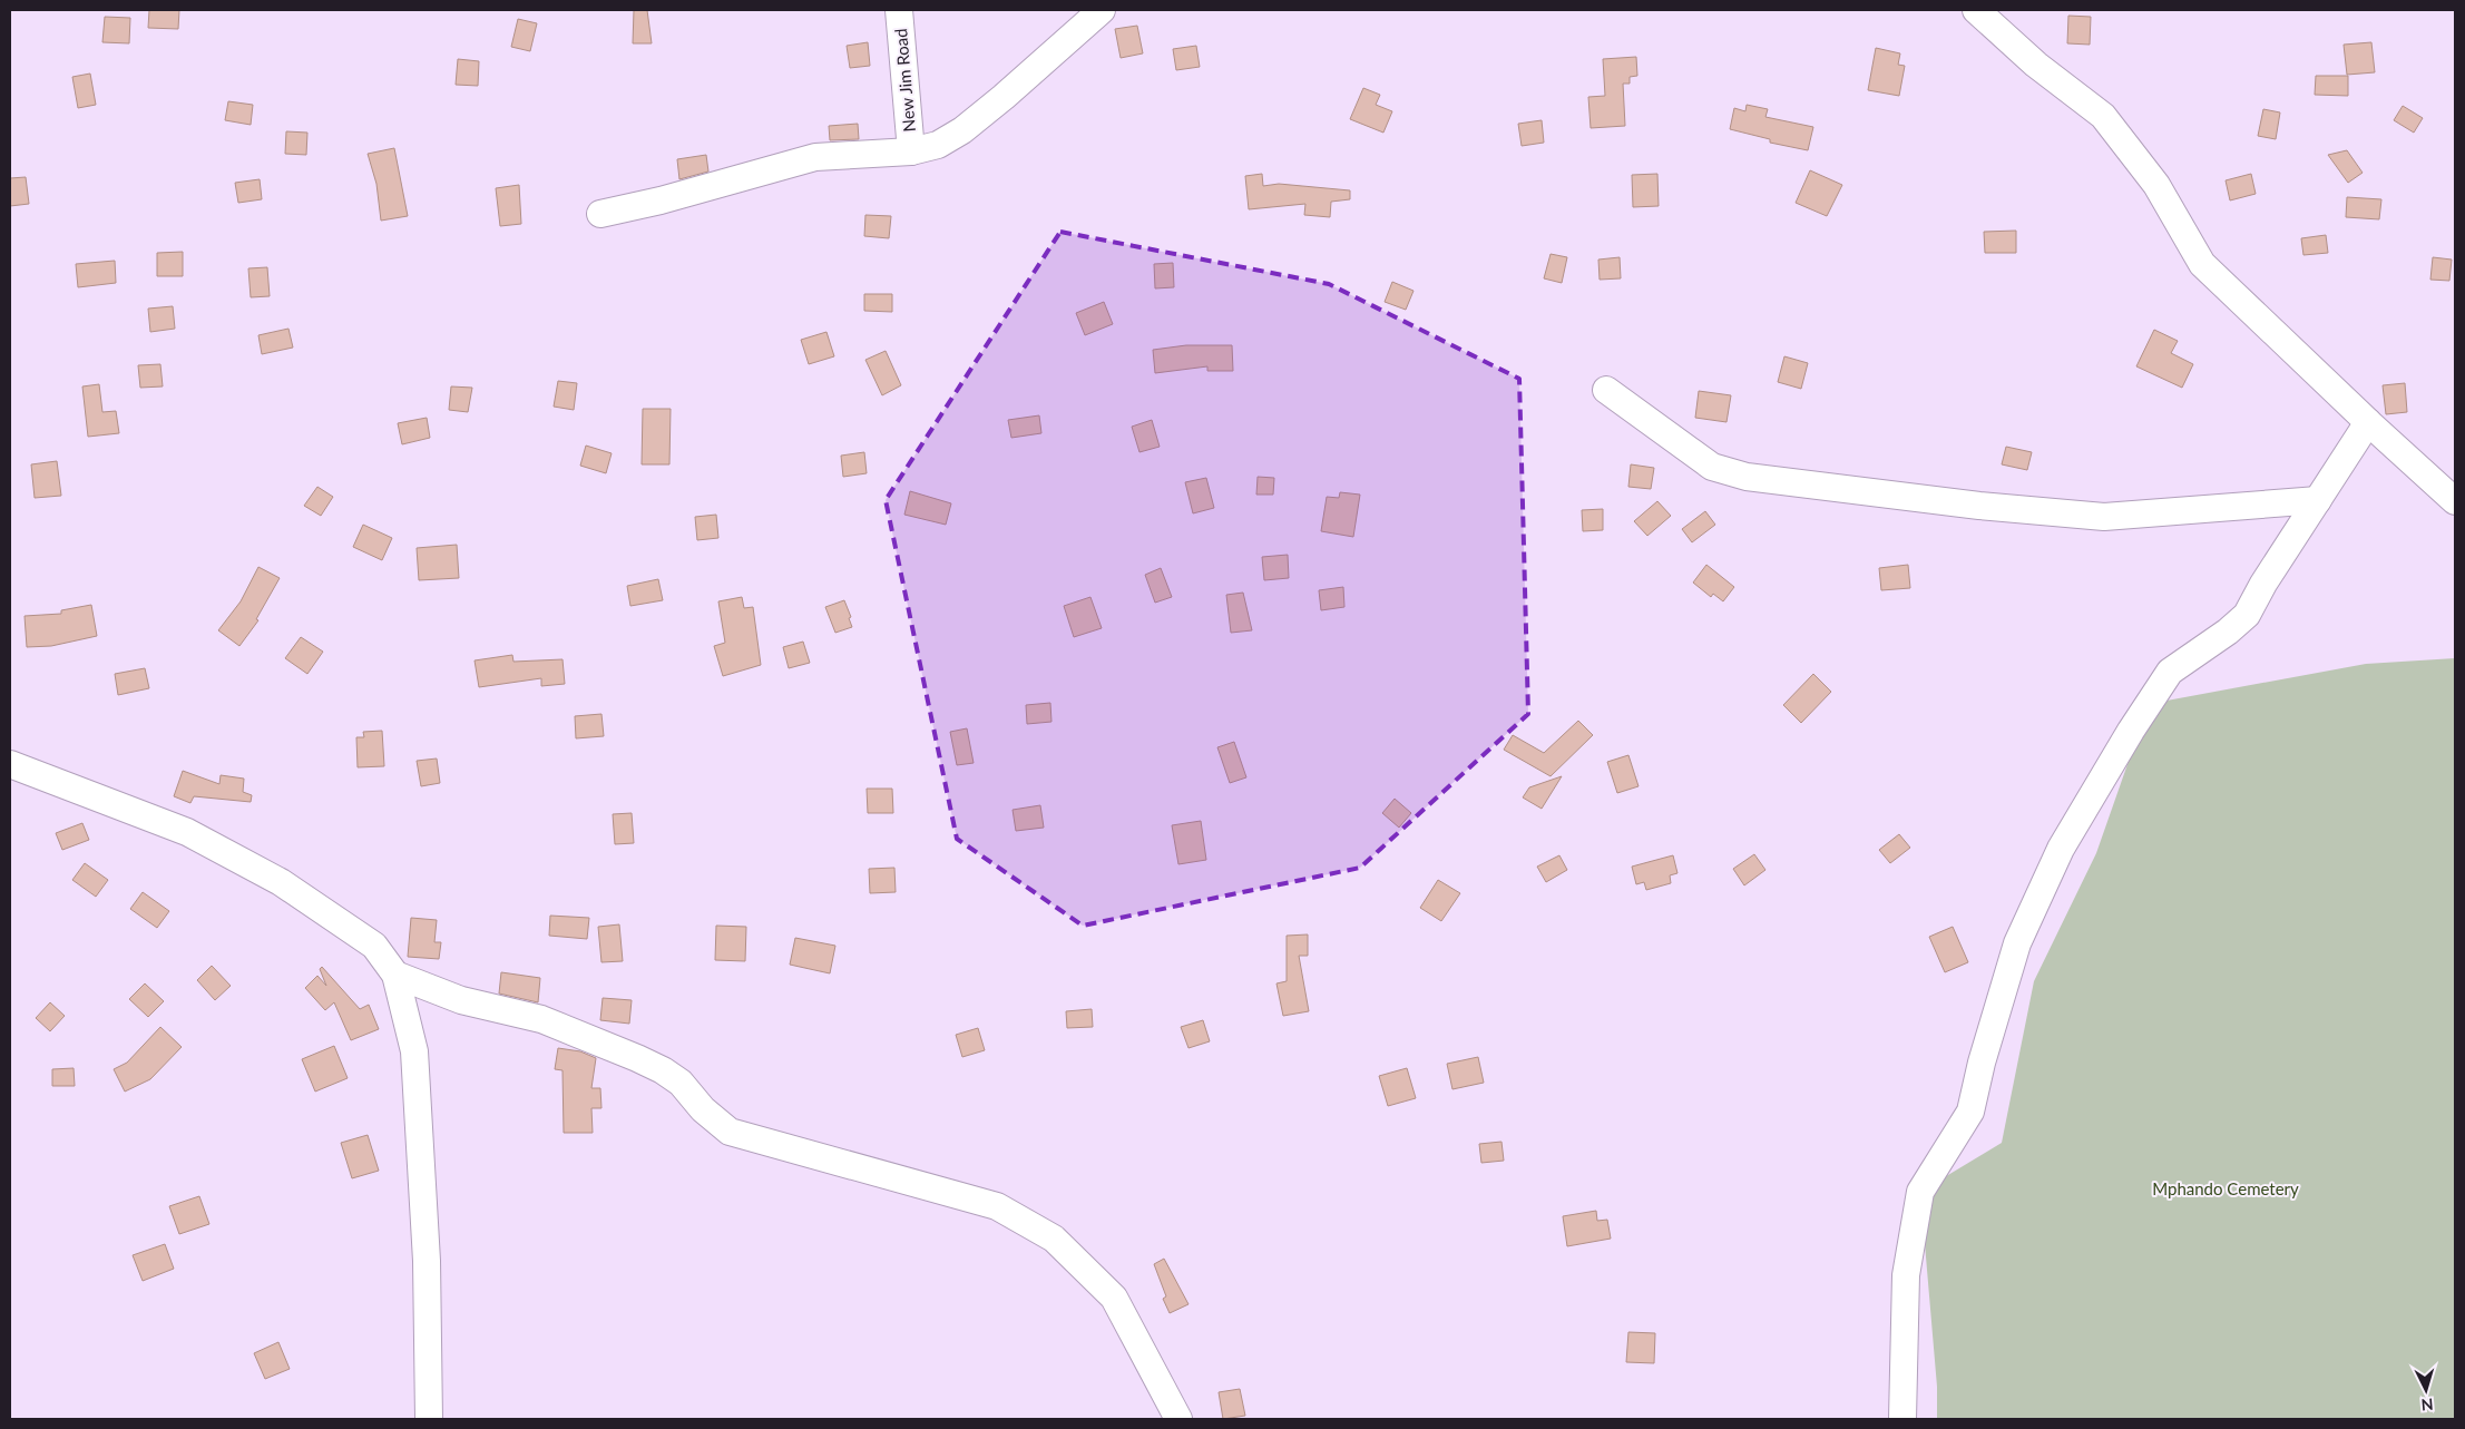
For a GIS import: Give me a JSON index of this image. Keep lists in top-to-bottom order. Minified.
{"streets":{"street":["New Jim Road"]},"parks":["Mphando Cemetery"],"north":"bottom"}
